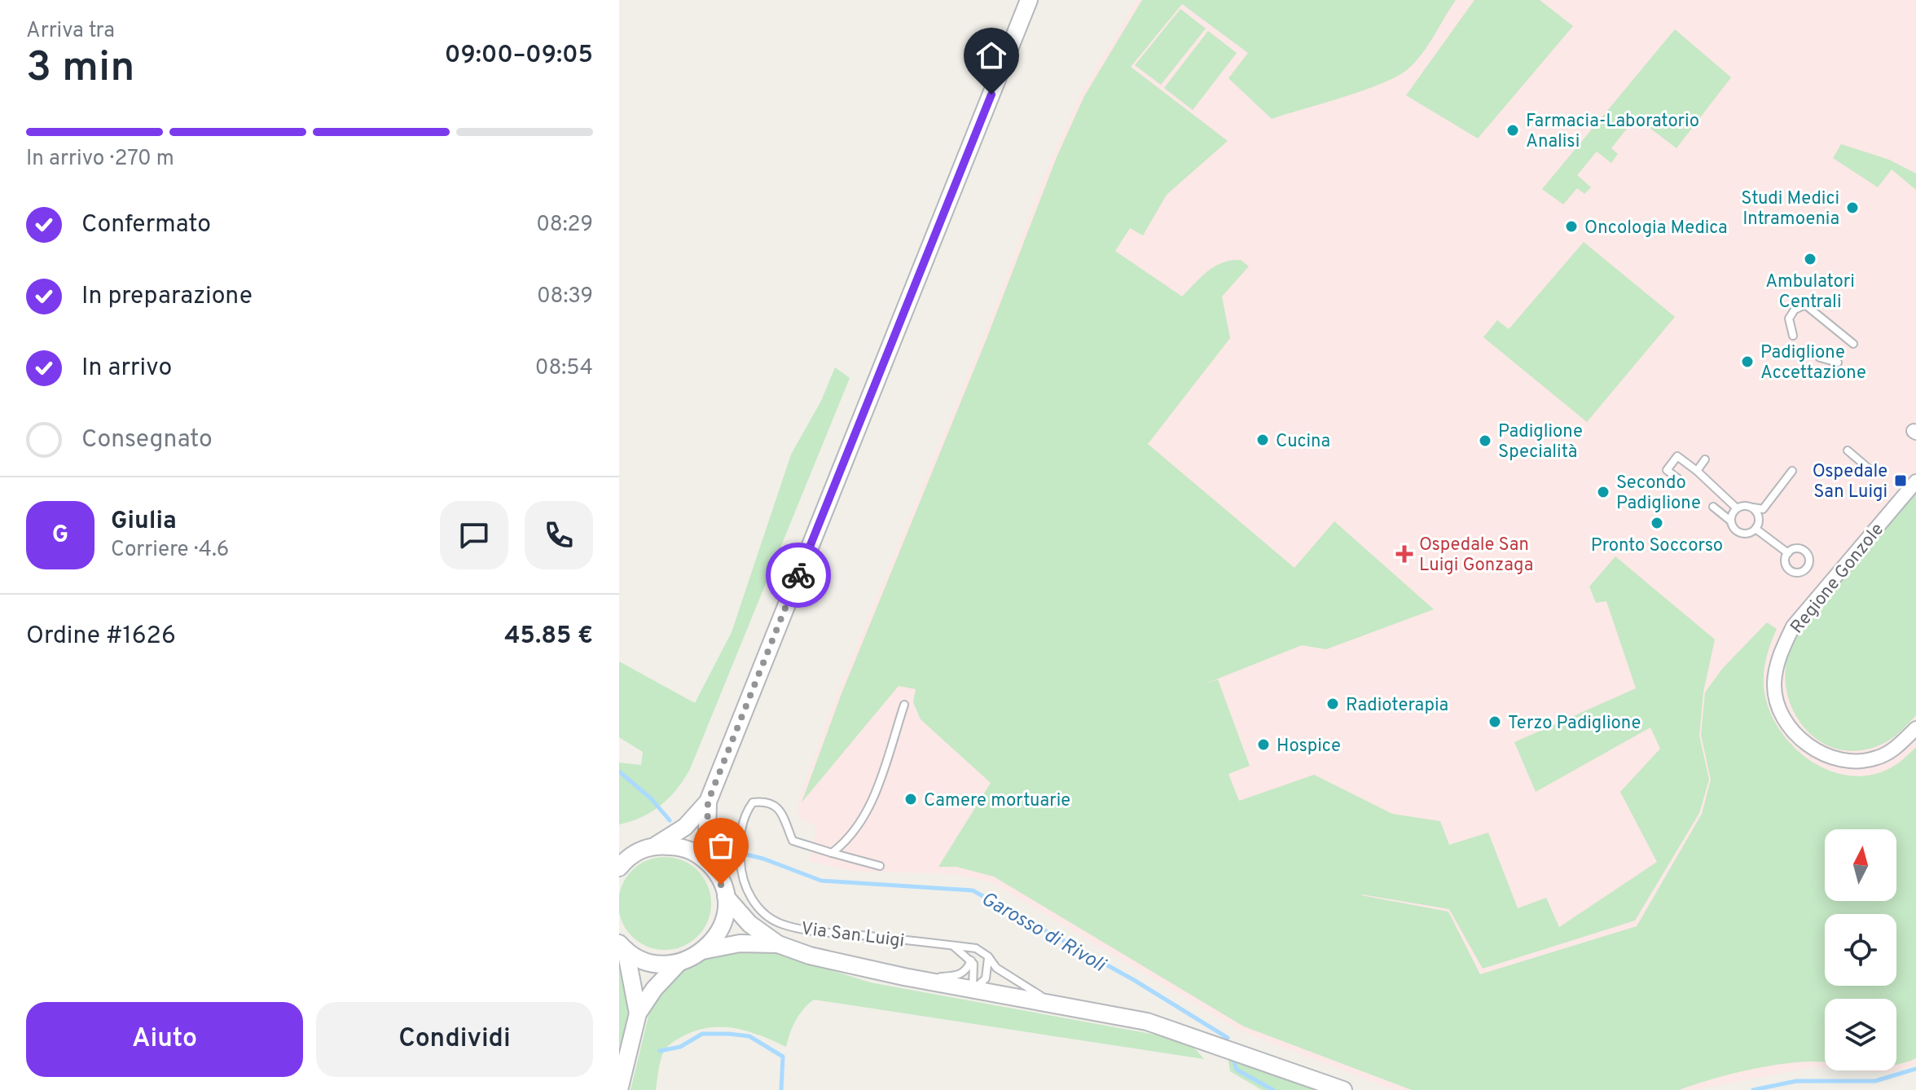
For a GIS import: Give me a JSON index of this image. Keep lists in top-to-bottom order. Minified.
{"streets":{"street":["Regione Gonzole","Via San Luigi"]},"water":["Garosso di Rivoli"],"places":{"other":["Farmacia-Laboratorio Analisi","Studi Medici Intramoenia","Oncologia Medica","Ambulatori Centrali","Padiglione Accettazione","Cucina","Padiglione Specialità","Secondo Padiglione","Pronto Soccorso","Radioterapia","Terzo Padiglione","Hospice","Camere mortuarie"],"transit":["Ospedale San Luigi"],"health":["Ospedale San Luigi Gonzaga"]},"north":"top","page":{"heading":["3 min","Arriva tra","09:00–09:05"],"panel":["Giulia","Corriere · 4.6","Ordine #1626","45.85 €"],"bar":"In arrivo · 270 m","list":[["Confermato","08:29"],["In preparazione","08:39"],["In arrivo","08:54"],"Consegnato"],"round":"G","buttons":["Aiuto","Condividi"]}}
